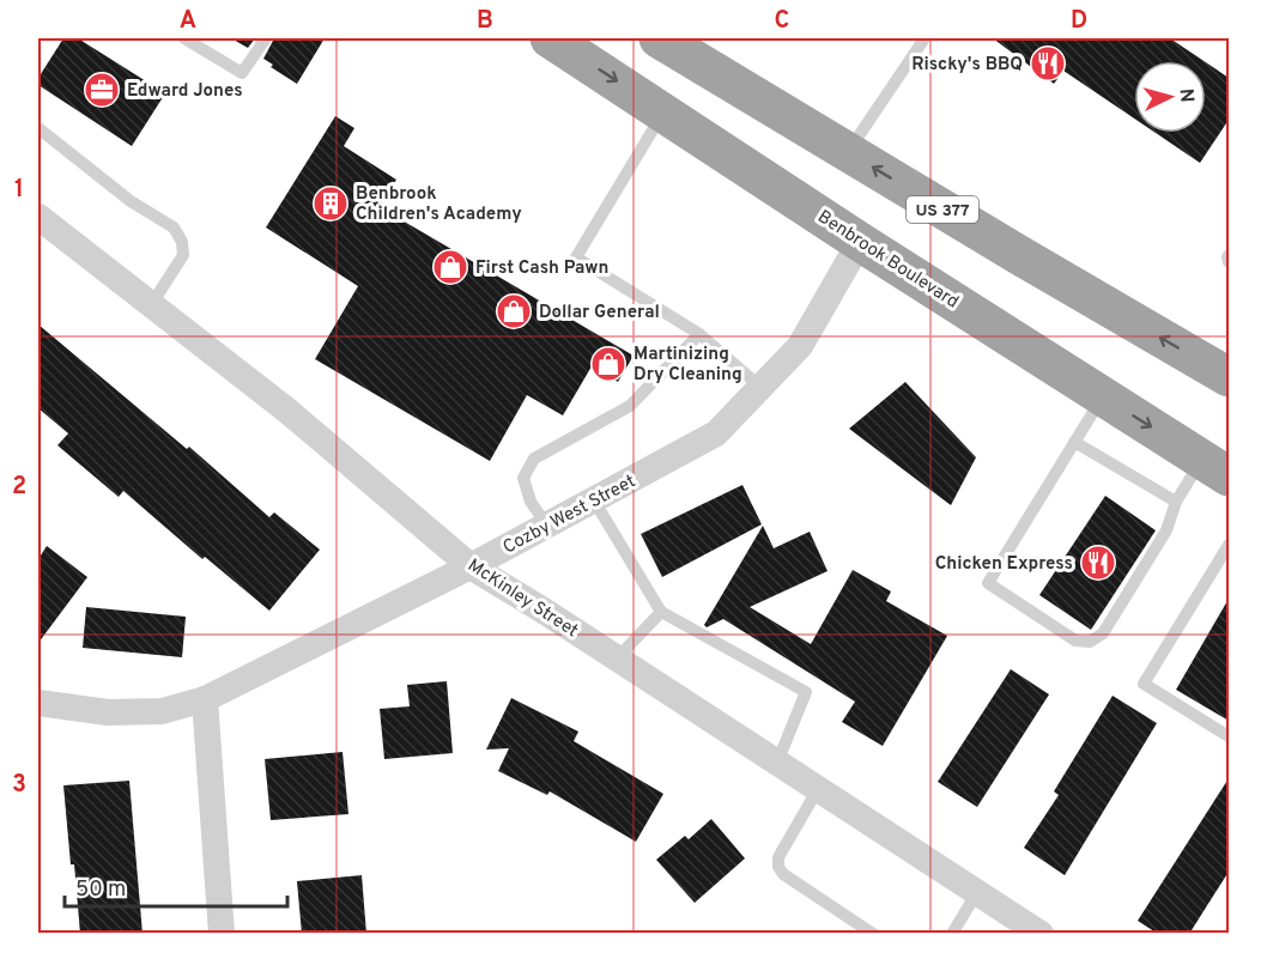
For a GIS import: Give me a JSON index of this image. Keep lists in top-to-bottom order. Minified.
{"streets":{"highway":["US 377","Benbrook Boulevard"],"street":["Cozby West Street","McKinley Street"]},"crossings":[["Benbrook Boulevard","Cozby West Street"],["Cozby West Street","McKinley Street"]],"places":{"restaurant":["Riscky's BBQ","Chicken Express"],"office":["Edward Jones"],"building":["Benbrook Children's Academy"],"shop":["First Cash Pawn","Dollar General","Martinizing Dry Cleaning"]},"scale_bar":"50 m","north":"right","grid":{"columns":["A","B","C","D"],"rows":["1","2","3"]}}
